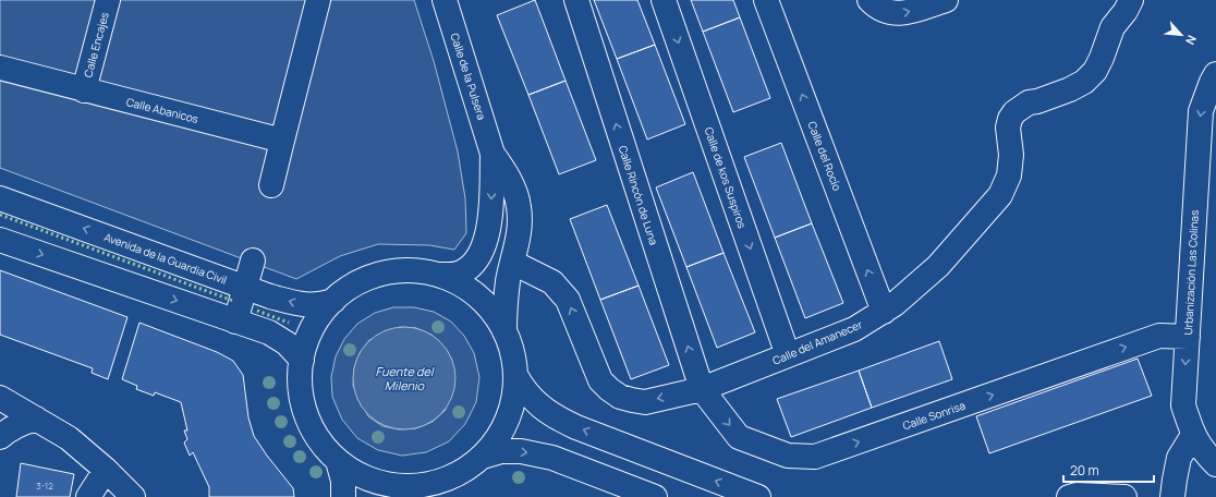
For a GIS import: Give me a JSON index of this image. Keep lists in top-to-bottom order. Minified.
{"streets":{"street":["Calle Encajes","Calle de la Pulsera","Calle Abanicos","Calle del Rocío","Calle de kos Suspiros","Calle Rincón de Luna","Avenida de la Guardia Civil","Urbanización Las Colinas","Calle del Amanecer","Calle Sonrisa"]},"crossings":[["Calle Encajes","Calle Abanicos"],["Calle de la Pulsera","Calle del Amanecer"],["Calle del Rocío","Calle del Amanecer"],["Calle de kos Suspiros","Calle del Amanecer"],["Calle Rincón de Luna","Calle del Amanecer"],["Calle Rincón de Luna","Calle Sonrisa"],["Urbanización Las Colinas","Calle Sonrisa"],["Calle del Amanecer","Calle Sonrisa"]],"one_way":["Calle del Rocío","Calle de kos Suspiros","Calle Rincón de Luna","Urbanización Las Colinas","Calle Sonrisa"],"water":["Fuente del Milenio"],"house_numbers":["3-12"],"scale_bar":"20 m","north":"bottom right"}
